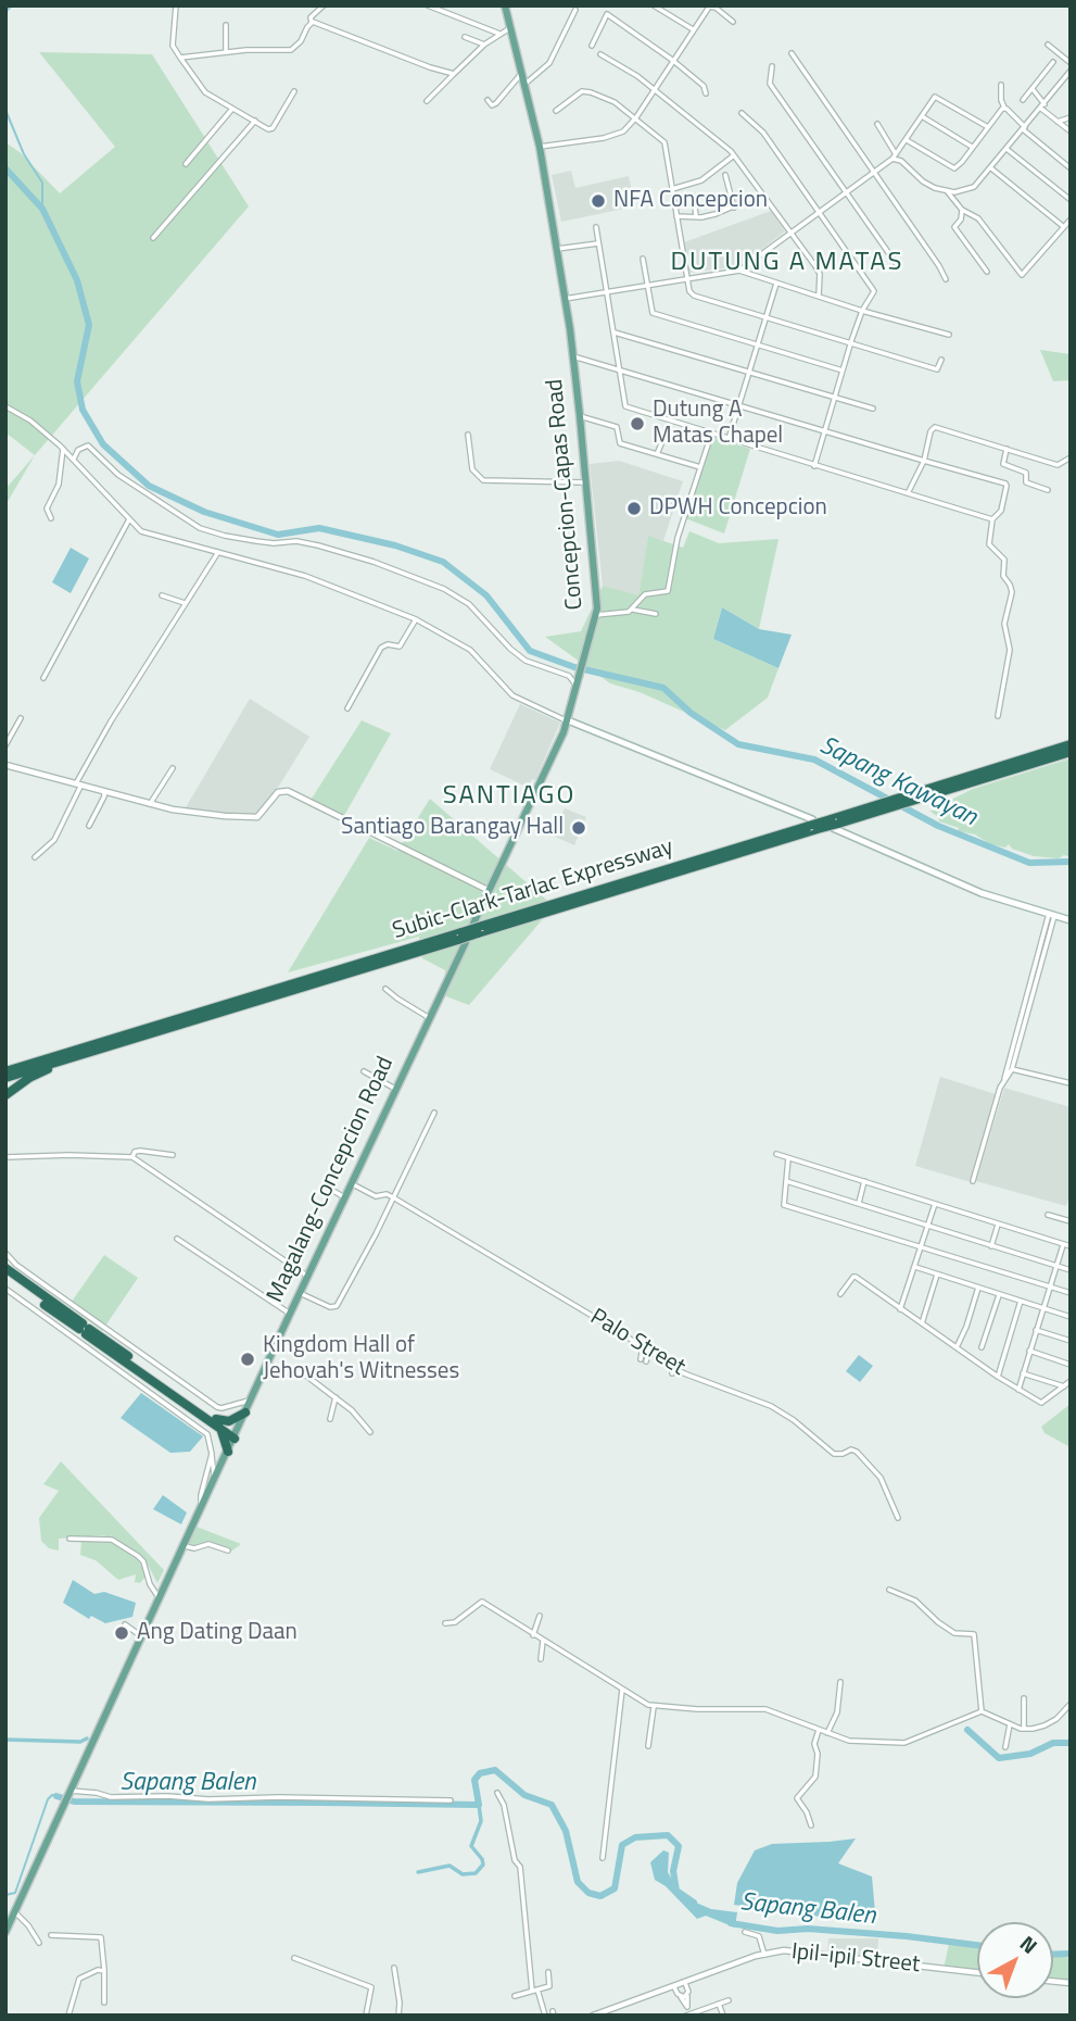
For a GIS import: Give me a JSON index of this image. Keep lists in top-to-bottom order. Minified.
{"streets":{"highway":["Subic-Clark-Tarlac Expressway"],"main road":["Concepcion-Capas Road","Magalang-Concepcion Road"],"street":["Palo Street","Ipil-ipil Street"]},"crossings":[["Subic-Clark-Tarlac Expressway","Magalang-Concepcion Road"],["Magalang-Concepcion Road","Palo Street"]],"districts":["DUTUNG A MATAS","SANTIAGO"],"water":["Sapang Kawayan","Sapang Balen"],"places":["NFA Concepcion","Dutung A Matas Chapel","DPWH Concepcion","Santiago Barangay Hall","Kingdom Hall of Jehovah's Witnesses","Ang Dating Daan"],"north":"top right"}
